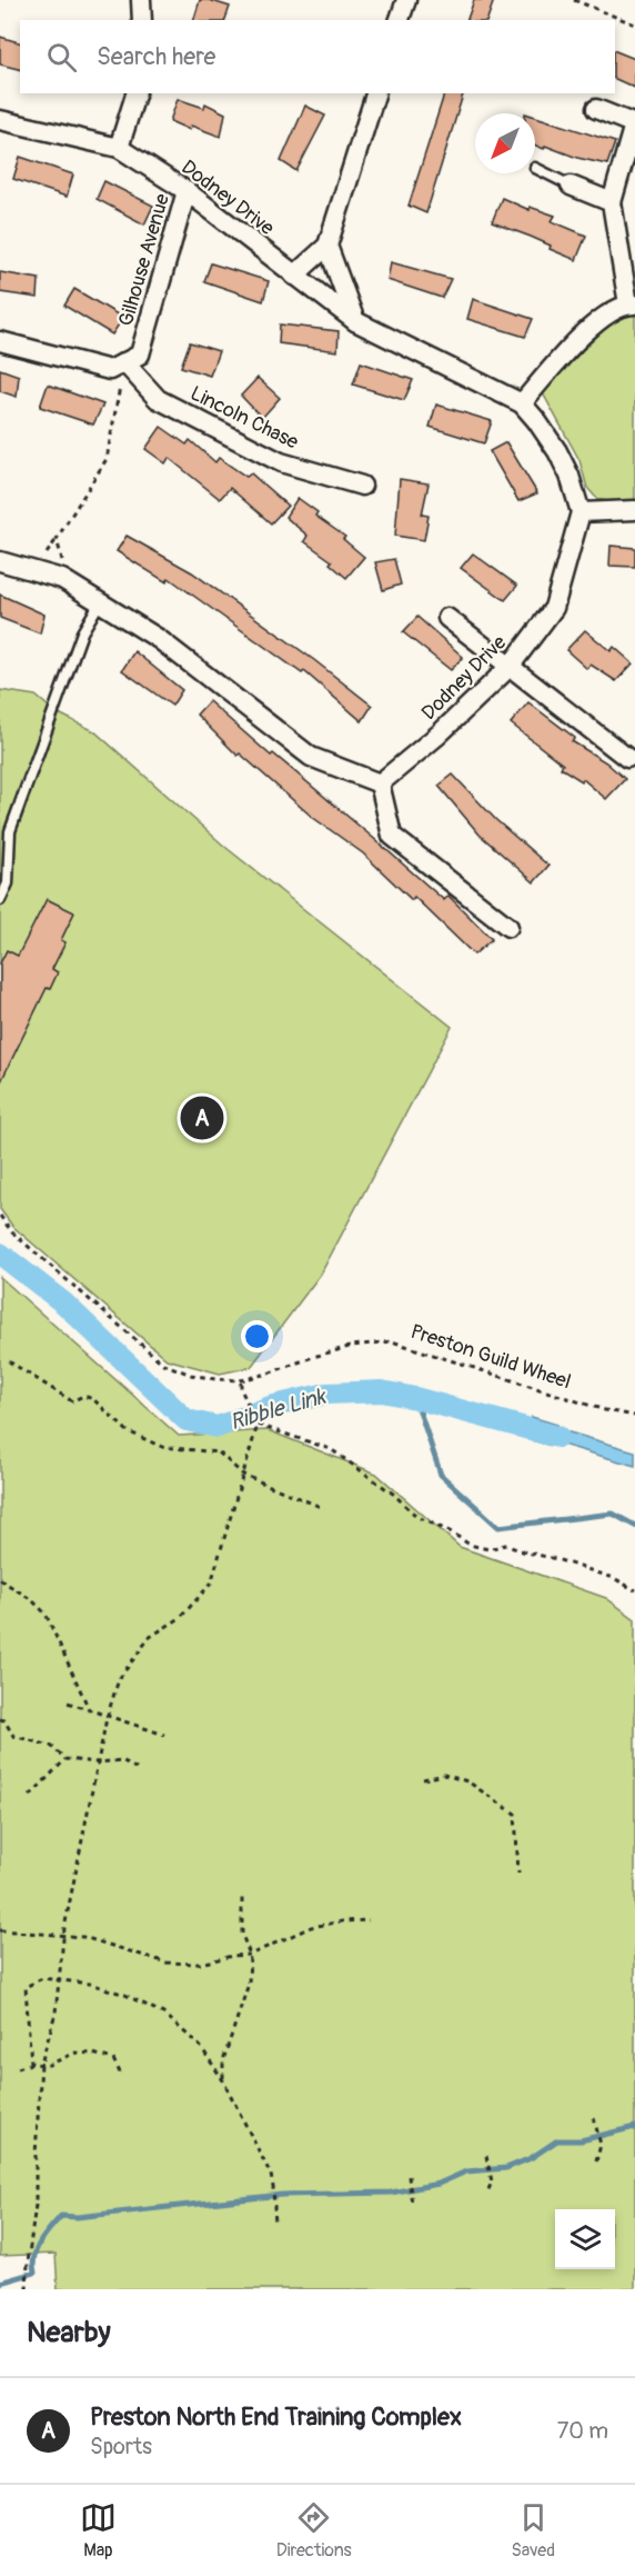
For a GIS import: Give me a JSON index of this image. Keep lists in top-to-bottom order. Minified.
{"streets":{"street":["Dodney Drive","Gilhouse Avenue","Lincoln Chase"],"path":["Preston Guild Wheel"]},"crossings":[["Dodney Drive","Gilhouse Avenue"],["Gilhouse Avenue","Lincoln Chase"]],"water":["Ribble Link"],"north":"bottom left","page":{"search":"Search here","pins":"A","heading":"Nearby","list":[{"mark":"A","name":"Preston North End Training Complex","note":"Sports","value":"70 m"}],"nav":["Map","Directions","Saved"]}}
